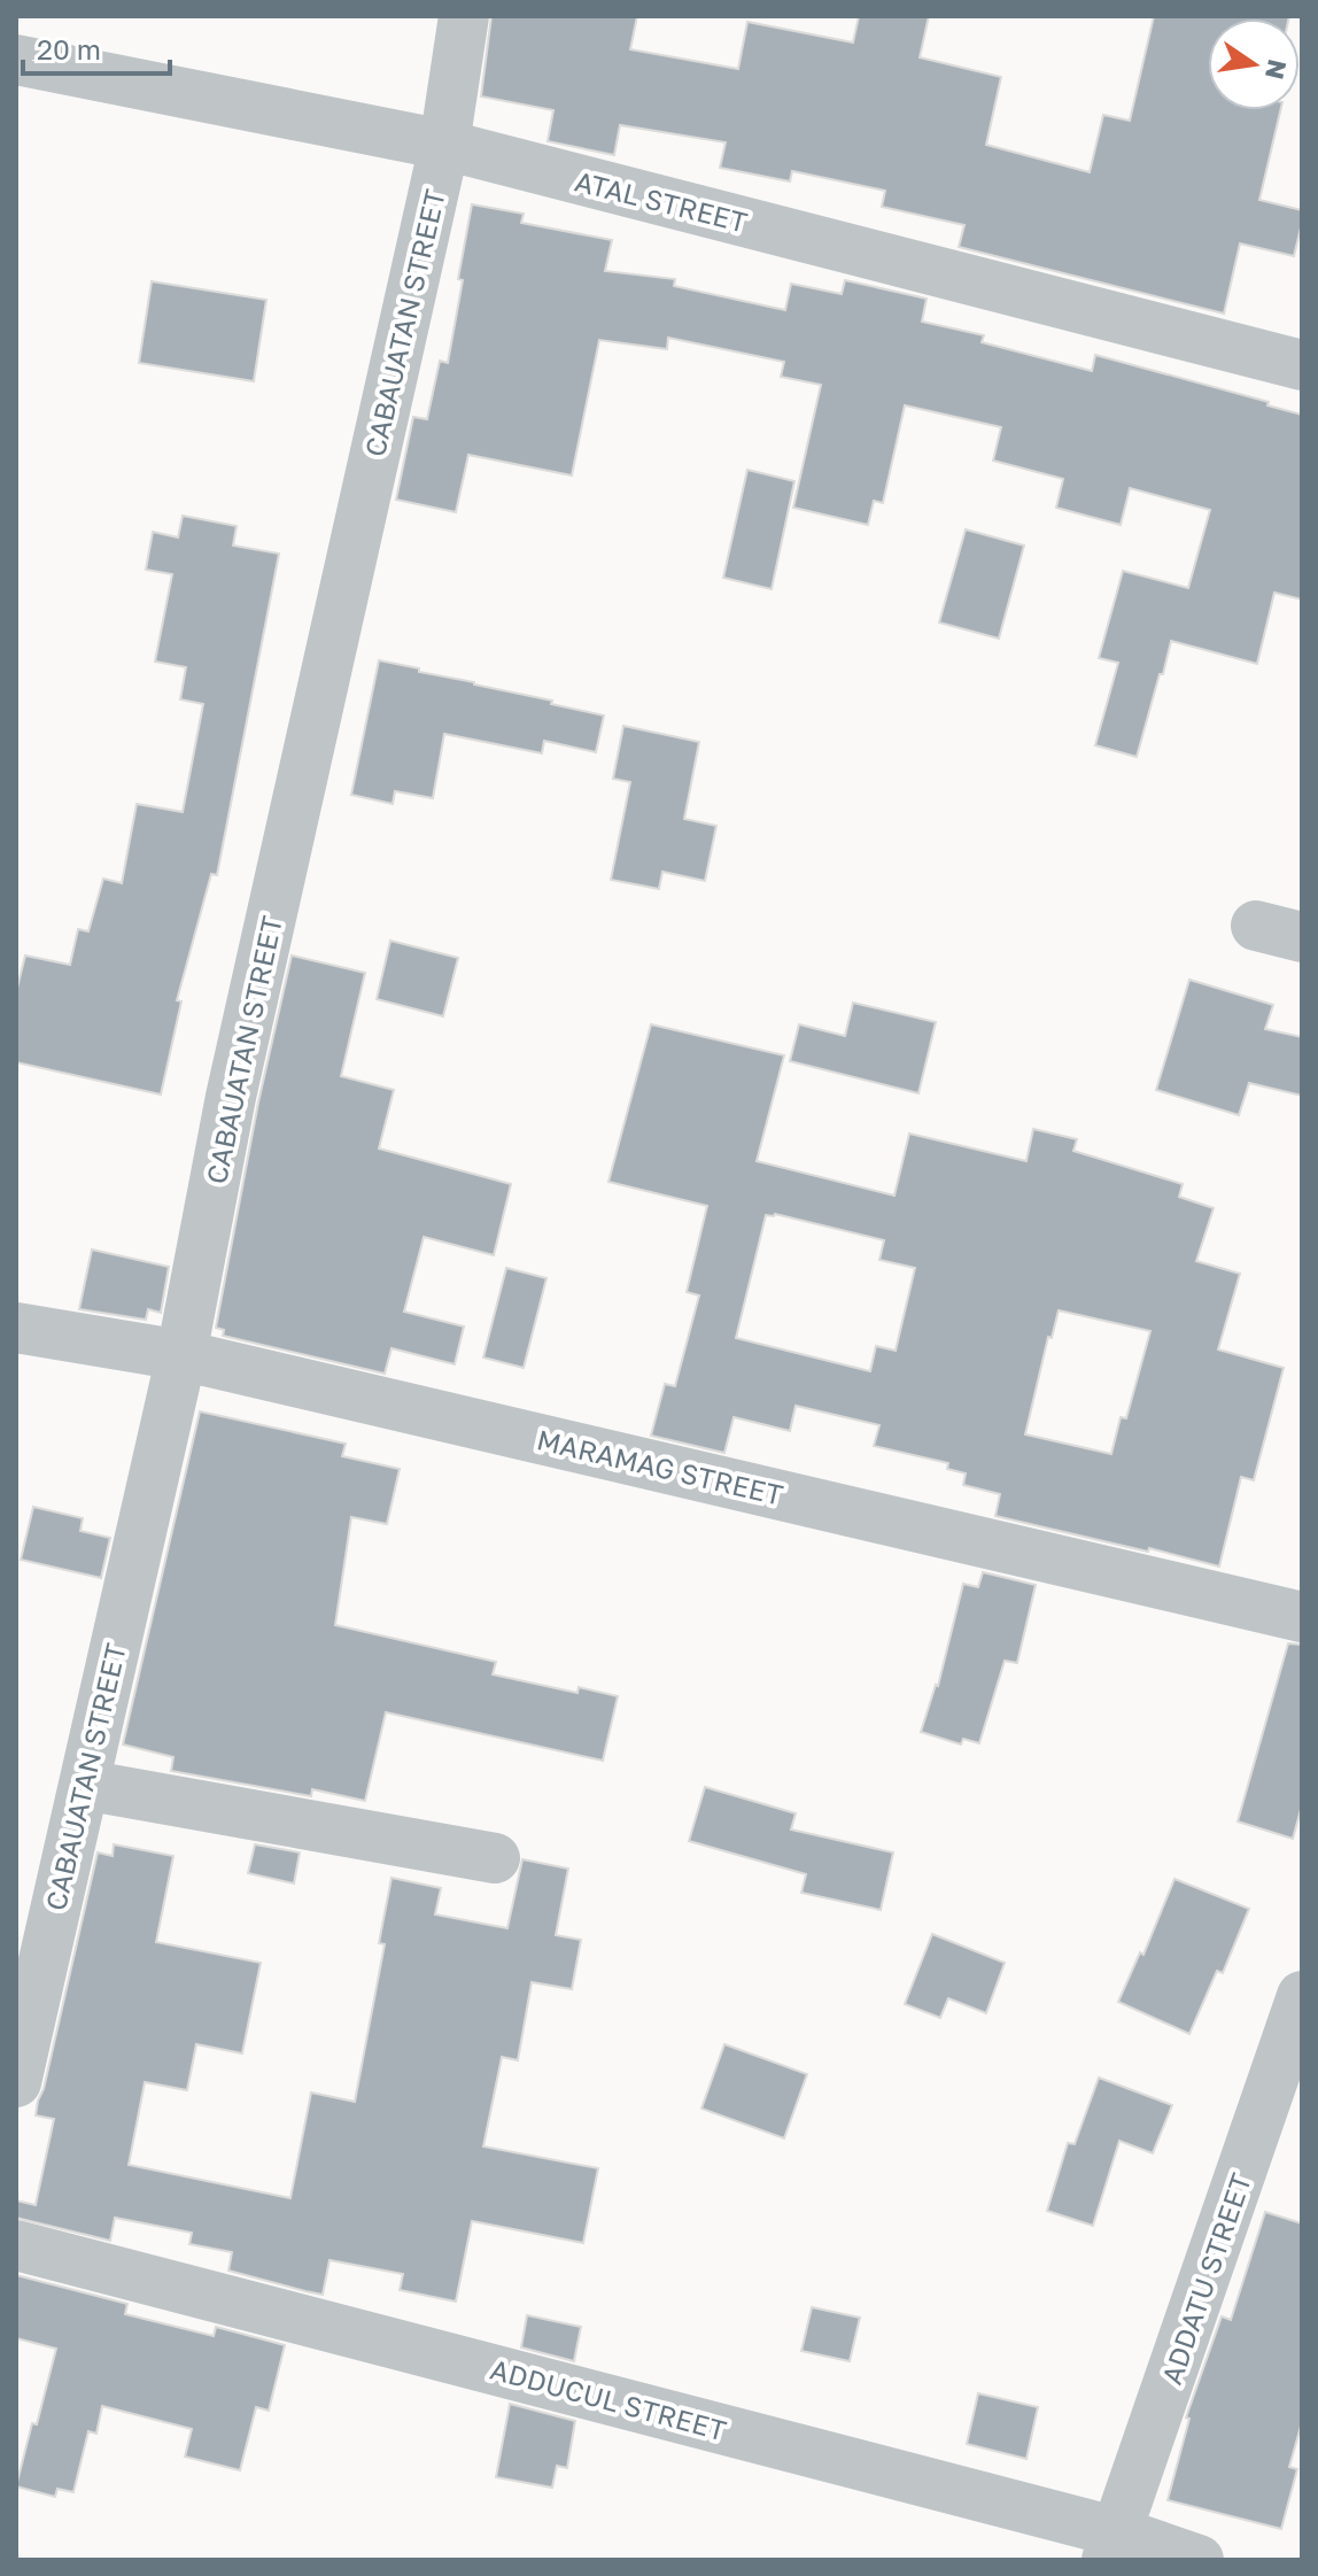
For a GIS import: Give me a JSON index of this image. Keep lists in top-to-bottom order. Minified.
{"streets":{"street":["ATAL STREET","CABAUATAN STREET","MARAMAG STREET","ADDATU STREET","ADDUCUL STREET"]},"crossings":[["ATAL STREET","CABAUATAN STREET"],["CABAUATAN STREET","MARAMAG STREET"],["ADDATU STREET","ADDUCUL STREET"]],"scale_bar":"20 m","north":"right"}
